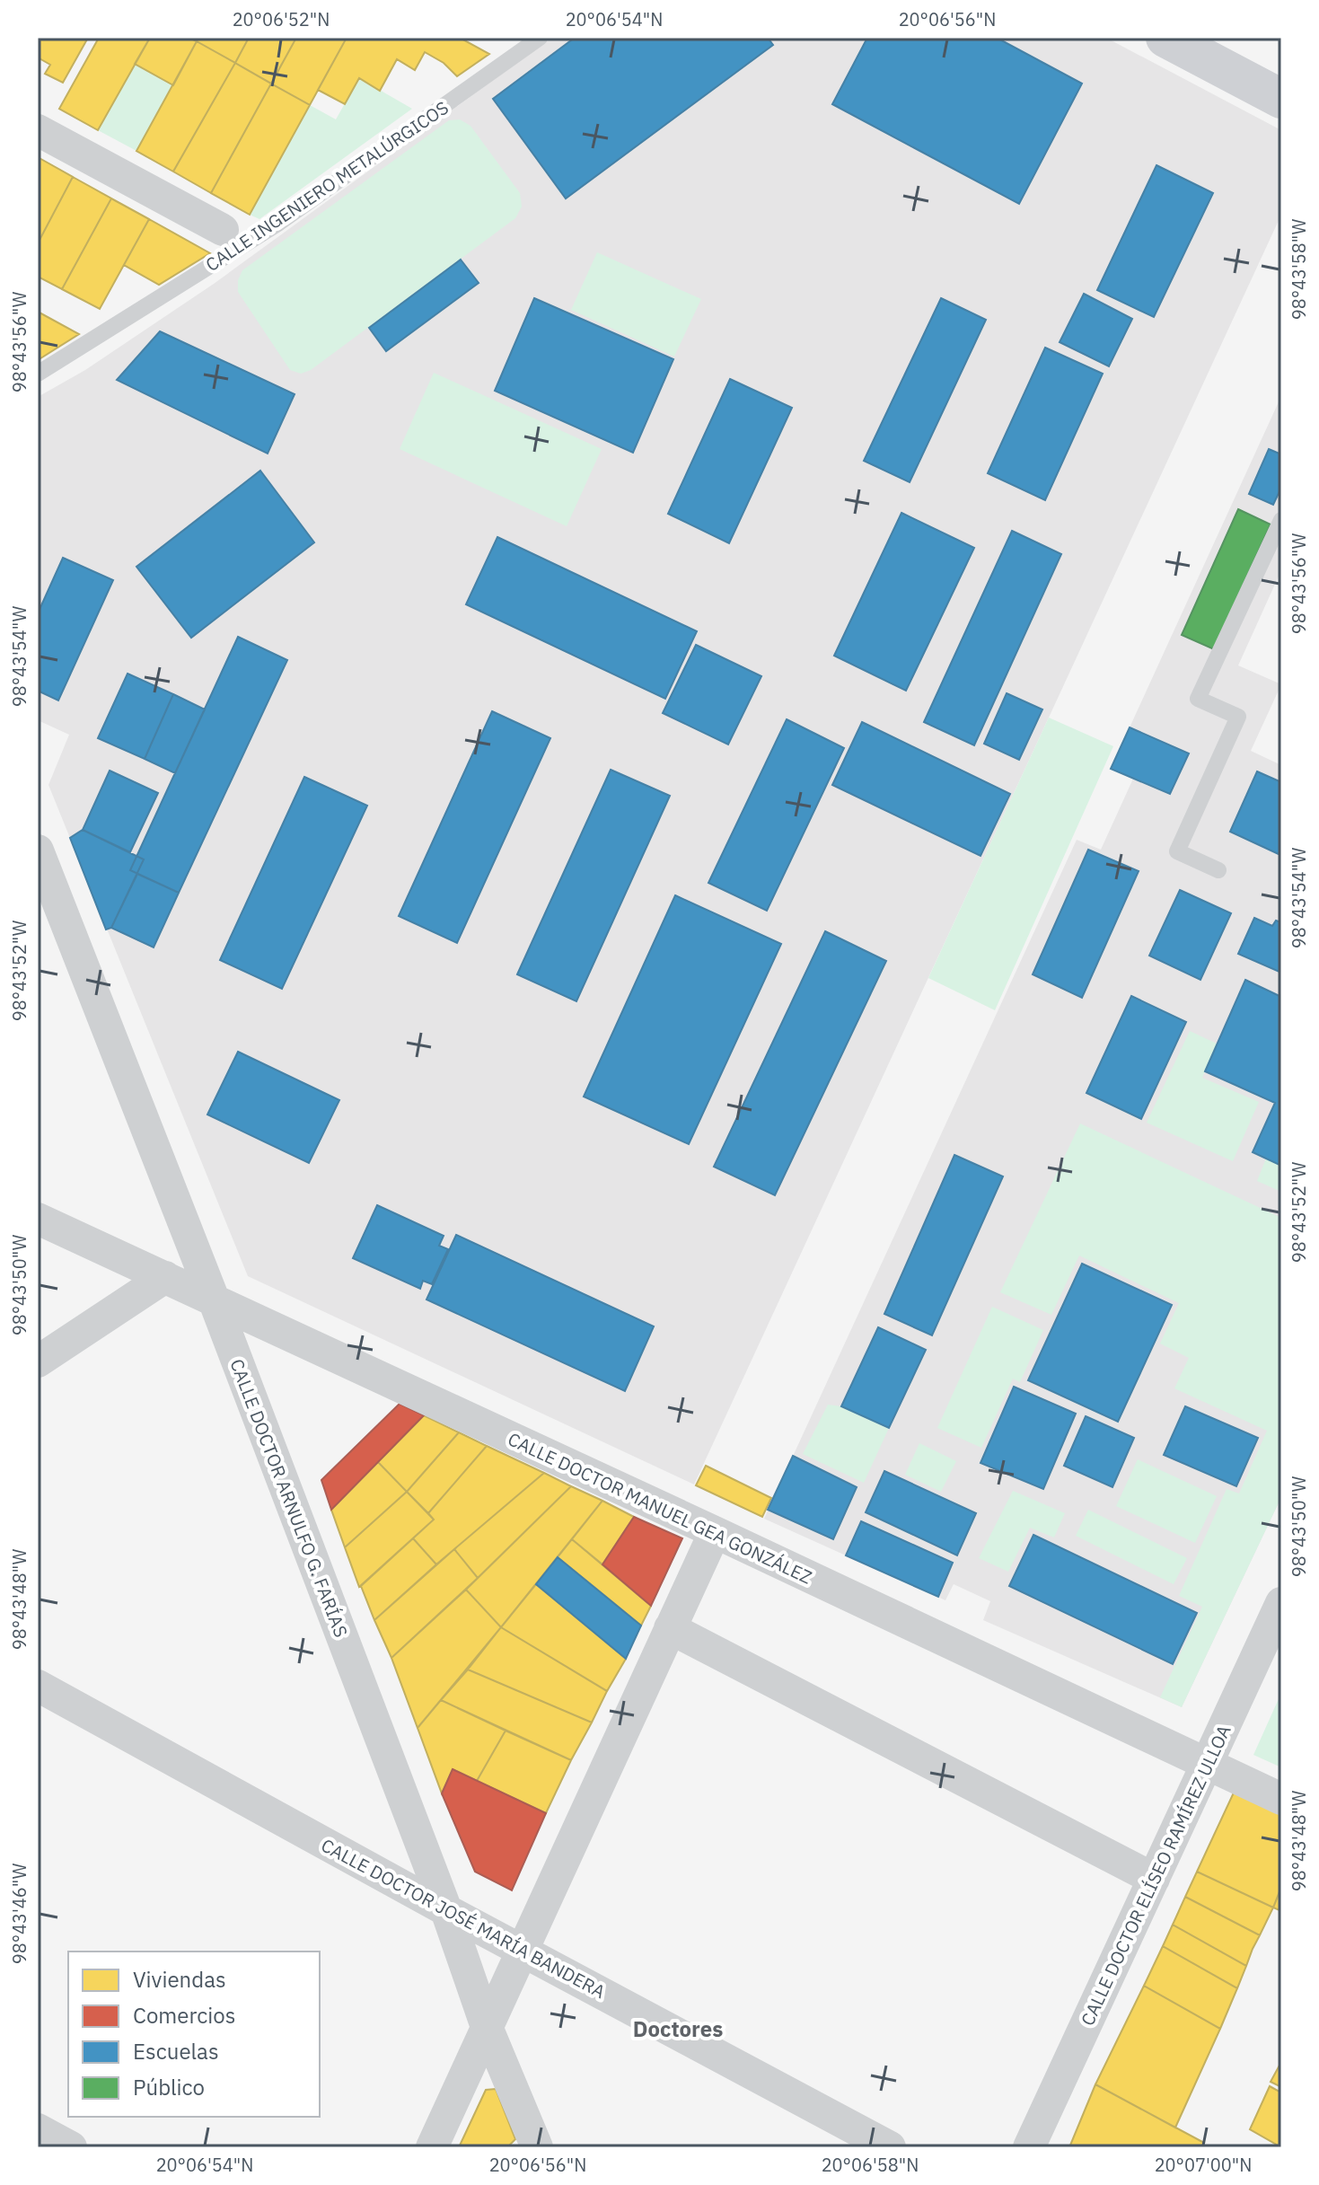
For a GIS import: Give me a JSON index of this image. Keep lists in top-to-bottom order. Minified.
{"streets":{"street":["CALLE DOCTOR ARNULFO G. FARÍAS","CALLE DOCTOR MANUEL GEA GONZÁLEZ","CALLE DOCTOR ELÍSEO RAMÍREZ ULLOA","CALLE DOCTOR JOSÉ MARÍA BANDERA"],"lane":["CALLE INGENIERO METALÚRGICOS"]},"crossings":[["CALLE DOCTOR ARNULFO G. FARÍAS","CALLE DOCTOR MANUEL GEA GONZÁLEZ"],["CALLE DOCTOR ARNULFO G. FARÍAS","CALLE DOCTOR JOSÉ MARÍA BANDERA"],["CALLE DOCTOR MANUEL GEA GONZÁLEZ","CALLE DOCTOR ELÍSEO RAMÍREZ ULLOA"]],"districts":["Doctores"],"legend":["Viviendas","Comercios","Escuelas","Público"],"coordinates":["20°06'52\"N","20°06'54\"N","20°06'56\"N","98°43'58\"W","98°43'56\"W","98°43'54\"W","98°43'52\"W","98°43'50\"W","98°43'48\"W","98°43'46\"W","20°06'58\"N","20°07'00\"N"]}
